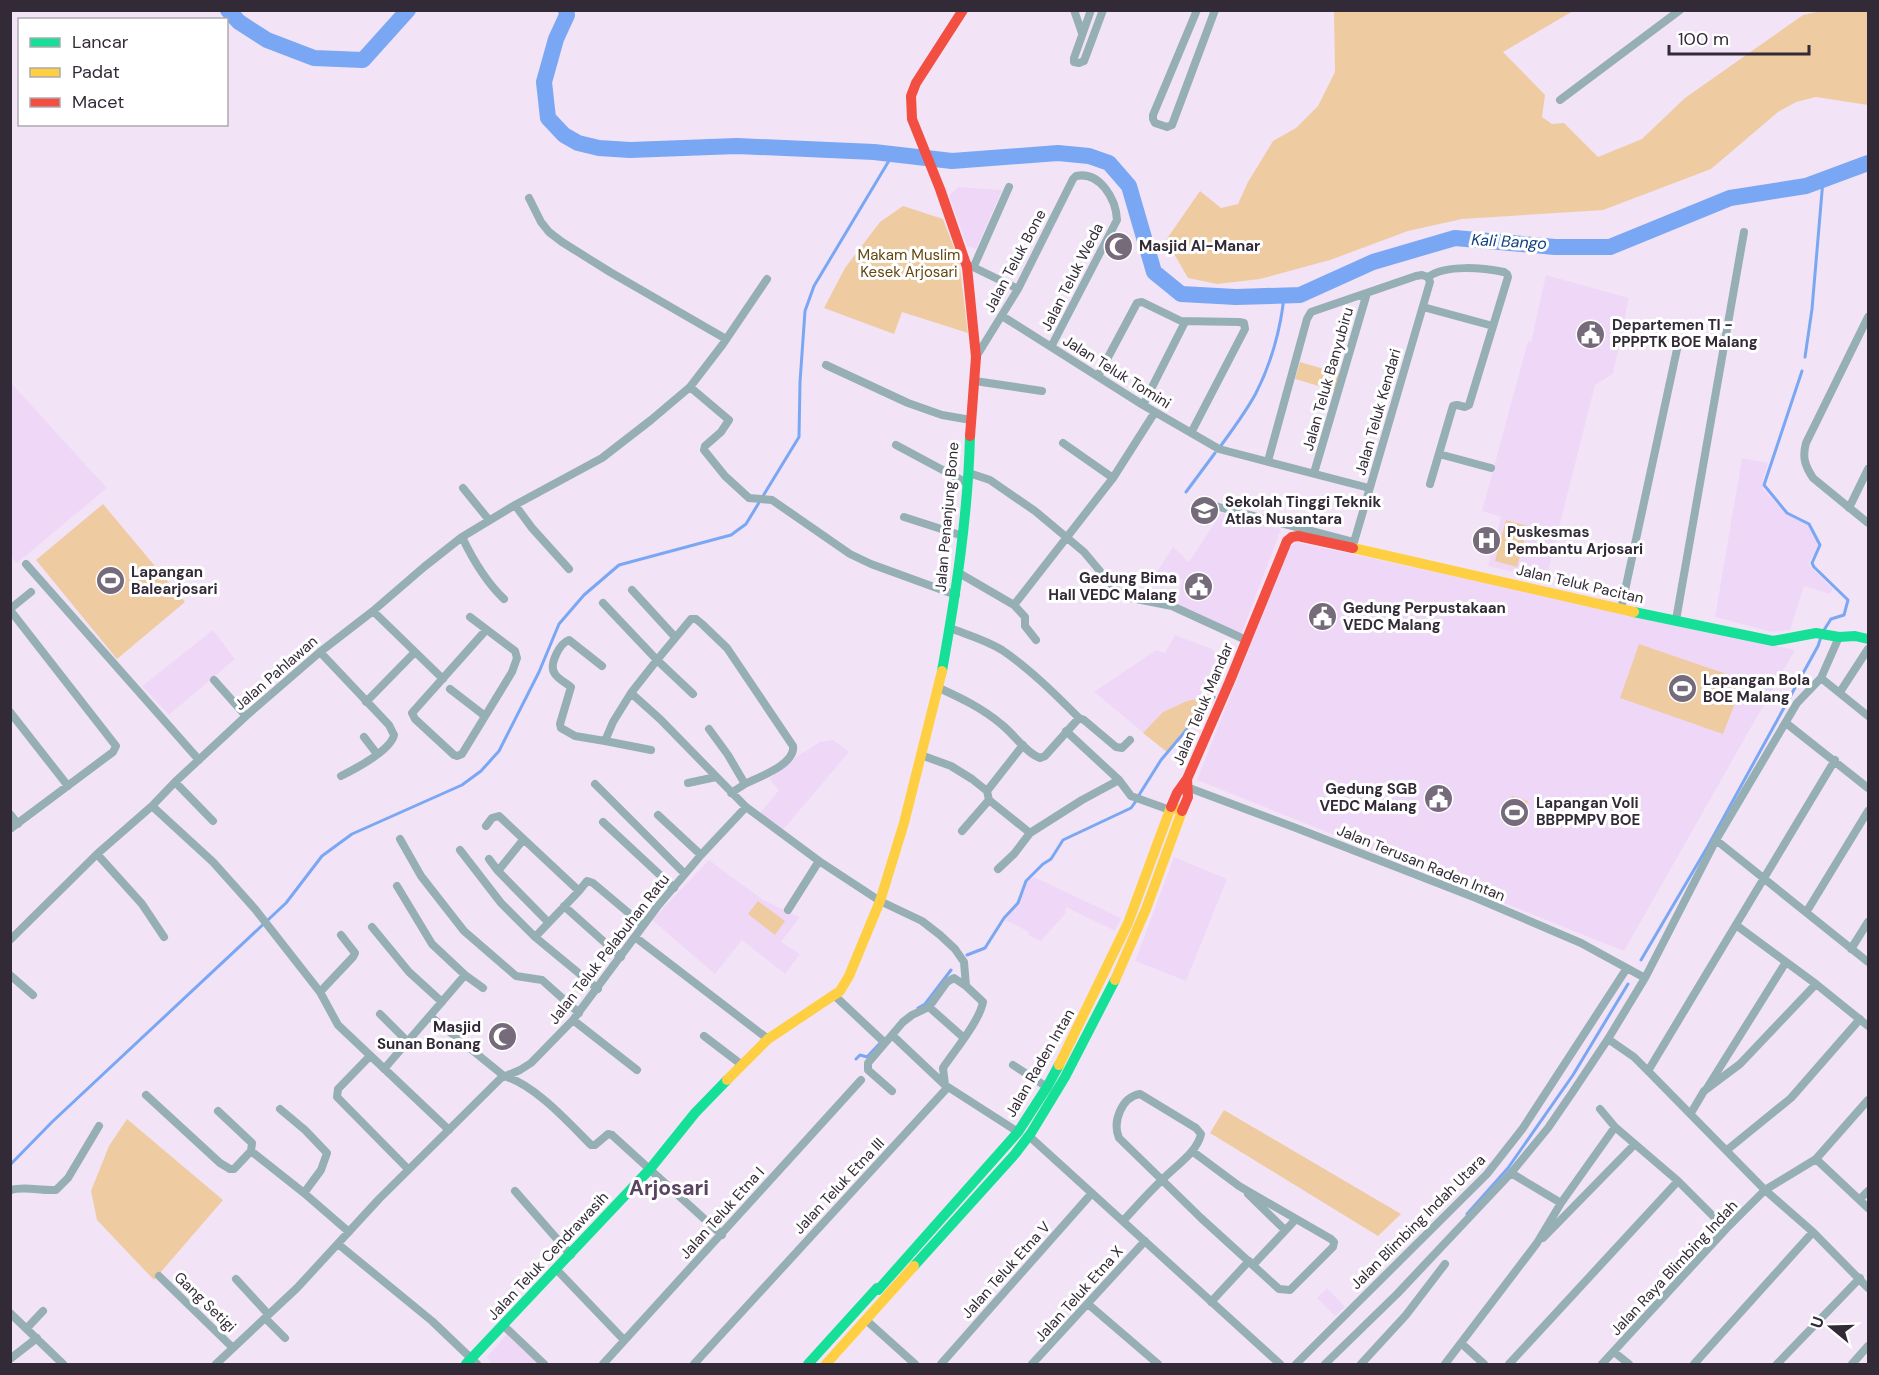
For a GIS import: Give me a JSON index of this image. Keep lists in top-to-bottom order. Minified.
{"streets":{"main road":["Jalan Penanjung Bone","Jalan Teluk Pacitan","Jalan Teluk Mandar","Jalan Raden Intan","Jalan Teluk Cendrawasih"],"street":["Jalan Teluk Bone","Jalan Teluk Weda","Jalan Teluk Tomini","Jalan Teluk Banyubiru","Jalan Teluk Kendari","Jalan Pahlawan","Jalan Terusan Raden Intan","Jalan Teluk Pelabuhan Ratu","Jalan Teluk Etna III","Jalan Teluk Etna I","Jalan Blimbing Indah Utara","Jalan Raya Blimbing Indah","Jalan Teluk Etna V","Jalan Teluk Etna X","Gang Setigi"]},"crossings":[["Jalan Teluk Bone","Jalan Teluk Weda"],["Jalan Teluk Bone","Jalan Teluk Tomini"],["Jalan Teluk Bone","Jalan Penanjung Bone"],["Jalan Teluk Weda","Jalan Teluk Tomini"],["Jalan Teluk Tomini","Jalan Teluk Banyubiru"],["Jalan Teluk Tomini","Jalan Teluk Kendari"],["Jalan Teluk Kendari","Jalan Teluk Pacitan"],["Jalan Penanjung Bone","Jalan Teluk Mandar"],["Jalan Penanjung Bone","Jalan Teluk Cendrawasih"],["Jalan Teluk Pacitan","Jalan Teluk Mandar"],["Jalan Teluk Mandar","Jalan Terusan Raden Intan"],["Jalan Teluk Mandar","Jalan Raden Intan"],["Jalan Terusan Raden Intan","Jalan Raden Intan"],["Jalan Terusan Raden Intan","Jalan Blimbing Indah Utara"],["Jalan Teluk Pelabuhan Ratu","Gang Setigi"]],"districts":["Arjosari"],"water":["Kali Bango"],"parks":["Makam Muslim Kesek Arjosari"],"places":{"mosque":["Masjid Al-Manar","Masjid Sunan Bonang"],"public building":["Departemen TI - PPPPTK BOE Malang","Gedung Bima Hall VEDC Malang","Gedung Perpustakaan VEDC Malang","Gedung SGB VEDC Malang"],"school or university":["Sekolah Tinggi Teknik Atlas Nusantara"],"hospital":["Puskesmas Pembantu Arjosari"],"sports":["Lapangan Balearjosari","Lapangan Bola BOE Malang","Lapangan Voli BBPPMPV BOE"]},"legend":["Lancar","Padat","Macet"],"scale_bar":"100 m","north":"left"}
